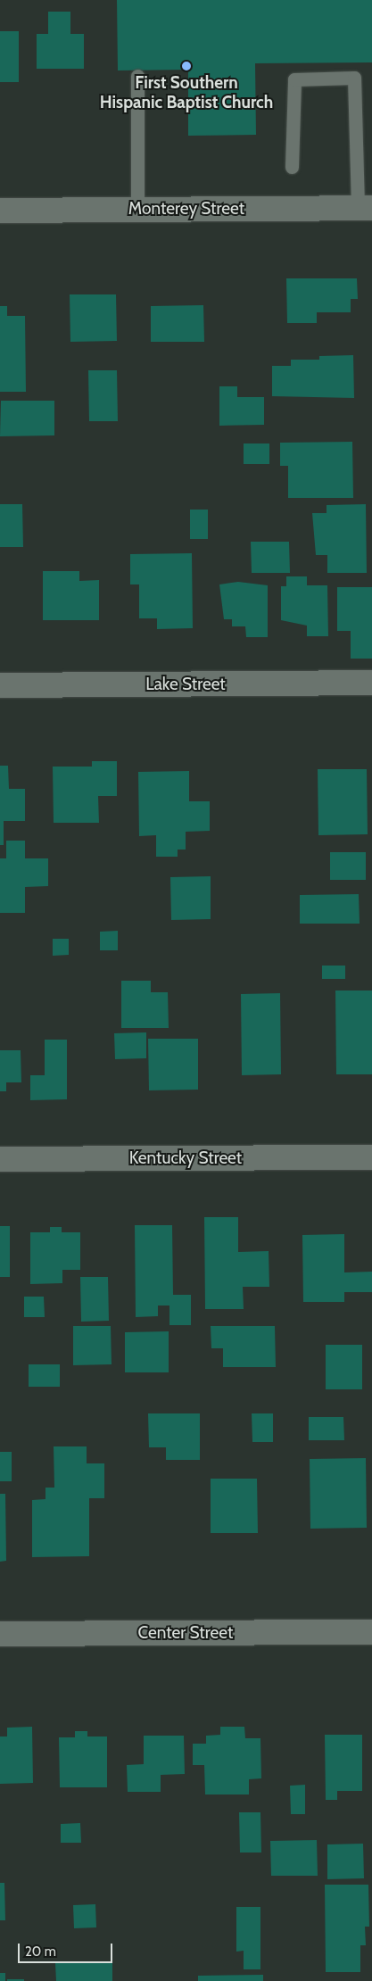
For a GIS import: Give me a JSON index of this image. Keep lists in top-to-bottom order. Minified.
{"streets":{"street":["Monterey Street","Lake Street","Kentucky Street","Center Street"]},"places":["First Southern Hispanic Baptist Church"],"scale_bar":"20 m"}
